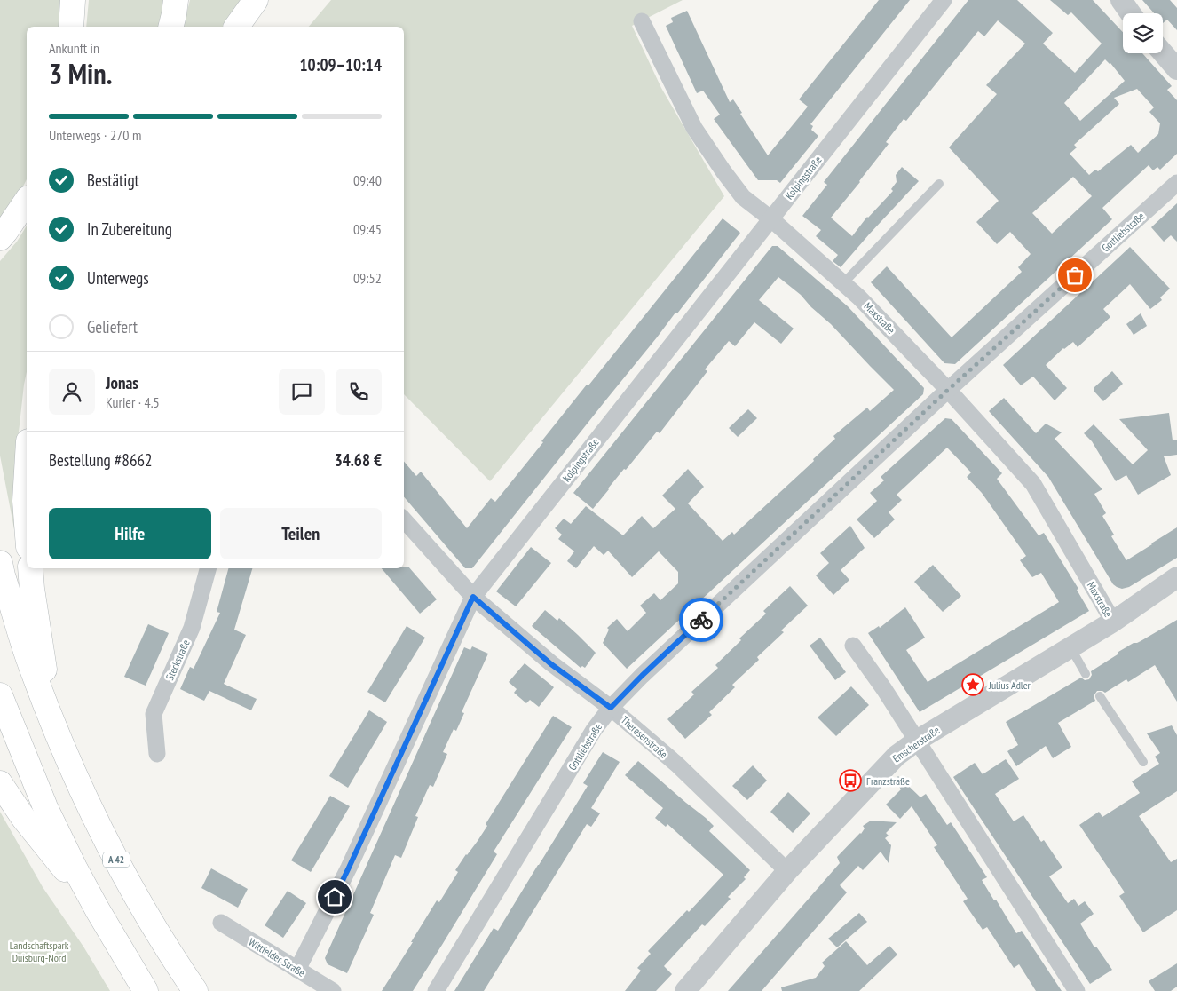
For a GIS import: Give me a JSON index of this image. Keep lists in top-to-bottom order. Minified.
{"streets":{"highway":["A 42"],"street":["Kolpingstraße","Gottliebstraße","Maxstraße","Steckstraße","Theresenstraße","Emscherstraße","Wittfelder Straße"]},"crossings":[["Kolpingstraße","Maxstraße"],["Kolpingstraße","Theresenstraße"],["Kolpingstraße","Wittfelder Straße"],["Gottliebstraße","Maxstraße"],["Gottliebstraße","Theresenstraße"],["Maxstraße","Emscherstraße"],["Theresenstraße","Emscherstraße"]],"parks":["Landschaftspark Duisburg-Nord"],"places":{"place":["Julius Adler"],"bus stop":["Franzstraße"]},"page":{"heading":["3 Min.","Ankunft in","10:09–10:14"],"panel":["Jonas","Kurier · 4.5","Bestellung #8662","34.68 €"],"bar":"Unterwegs · 270 m","list":[["Bestätigt","09:40"],["In Zubereitung","09:45"],["Unterwegs","09:52"],"Geliefert"],"buttons":["Hilfe","Teilen"]}}
